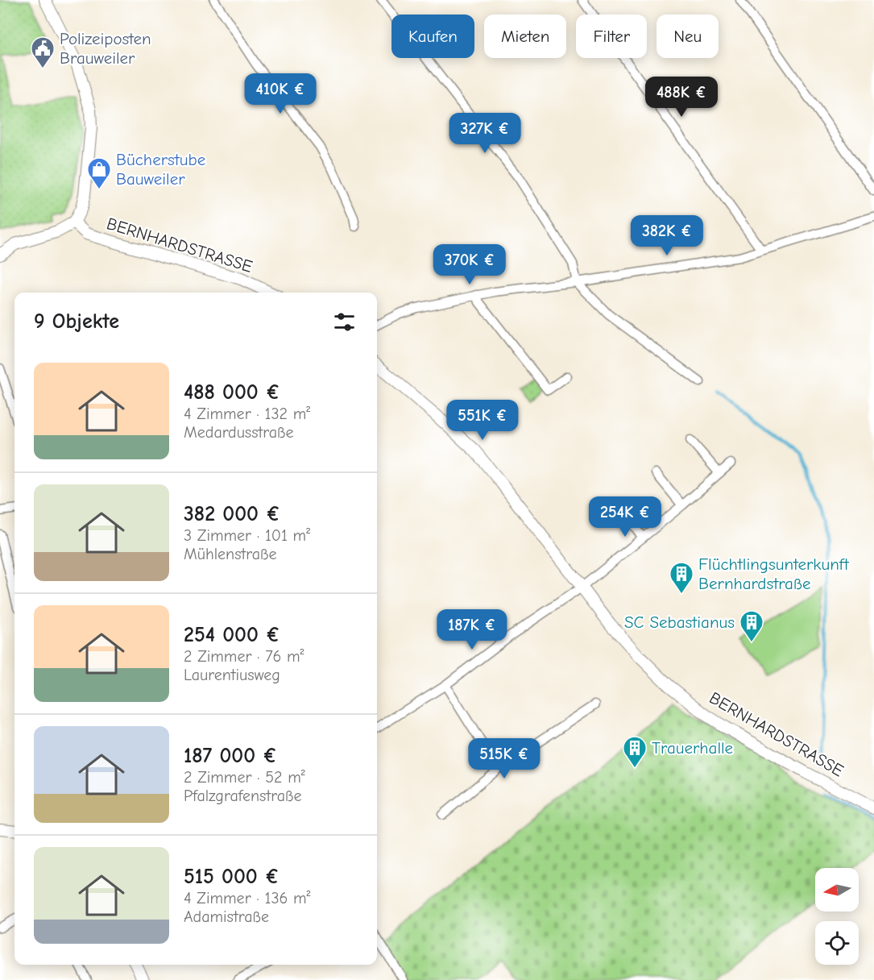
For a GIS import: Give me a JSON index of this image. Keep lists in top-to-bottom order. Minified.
{"streets":{"street":["BERNHARDSTRASSE"]},"places":{"public building":["Polizeiposten Brauweiler"],"shop":["Bücherstube Bauweiler"],"building":["Flüchtlingsunterkunft Bernhardstraße","SC Sebastianus","Trauerhalle"]},"north":"left","page":{"chip":["Kaufen","Mieten","Filter","Neu"],"price":["410K €","488K €","327K €","382K €","370K €","551K €","254K €","187K €","515K €"],"heading":"9 Objekte","list":[{"name":"488 000 €","note":"4 Zimmer · 132 m² · Medardusstraße"},{"name":"382 000 €","note":"3 Zimmer · 101 m² · Mühlenstraße"},{"name":"254 000 €","note":"2 Zimmer · 76 m² · Laurentiusweg"},{"name":"187 000 €","note":"2 Zimmer · 52 m² · Pfalzgrafenstraße"},{"name":"515 000 €","note":"4 Zimmer · 136 m² · Adamistraße"}]}}
